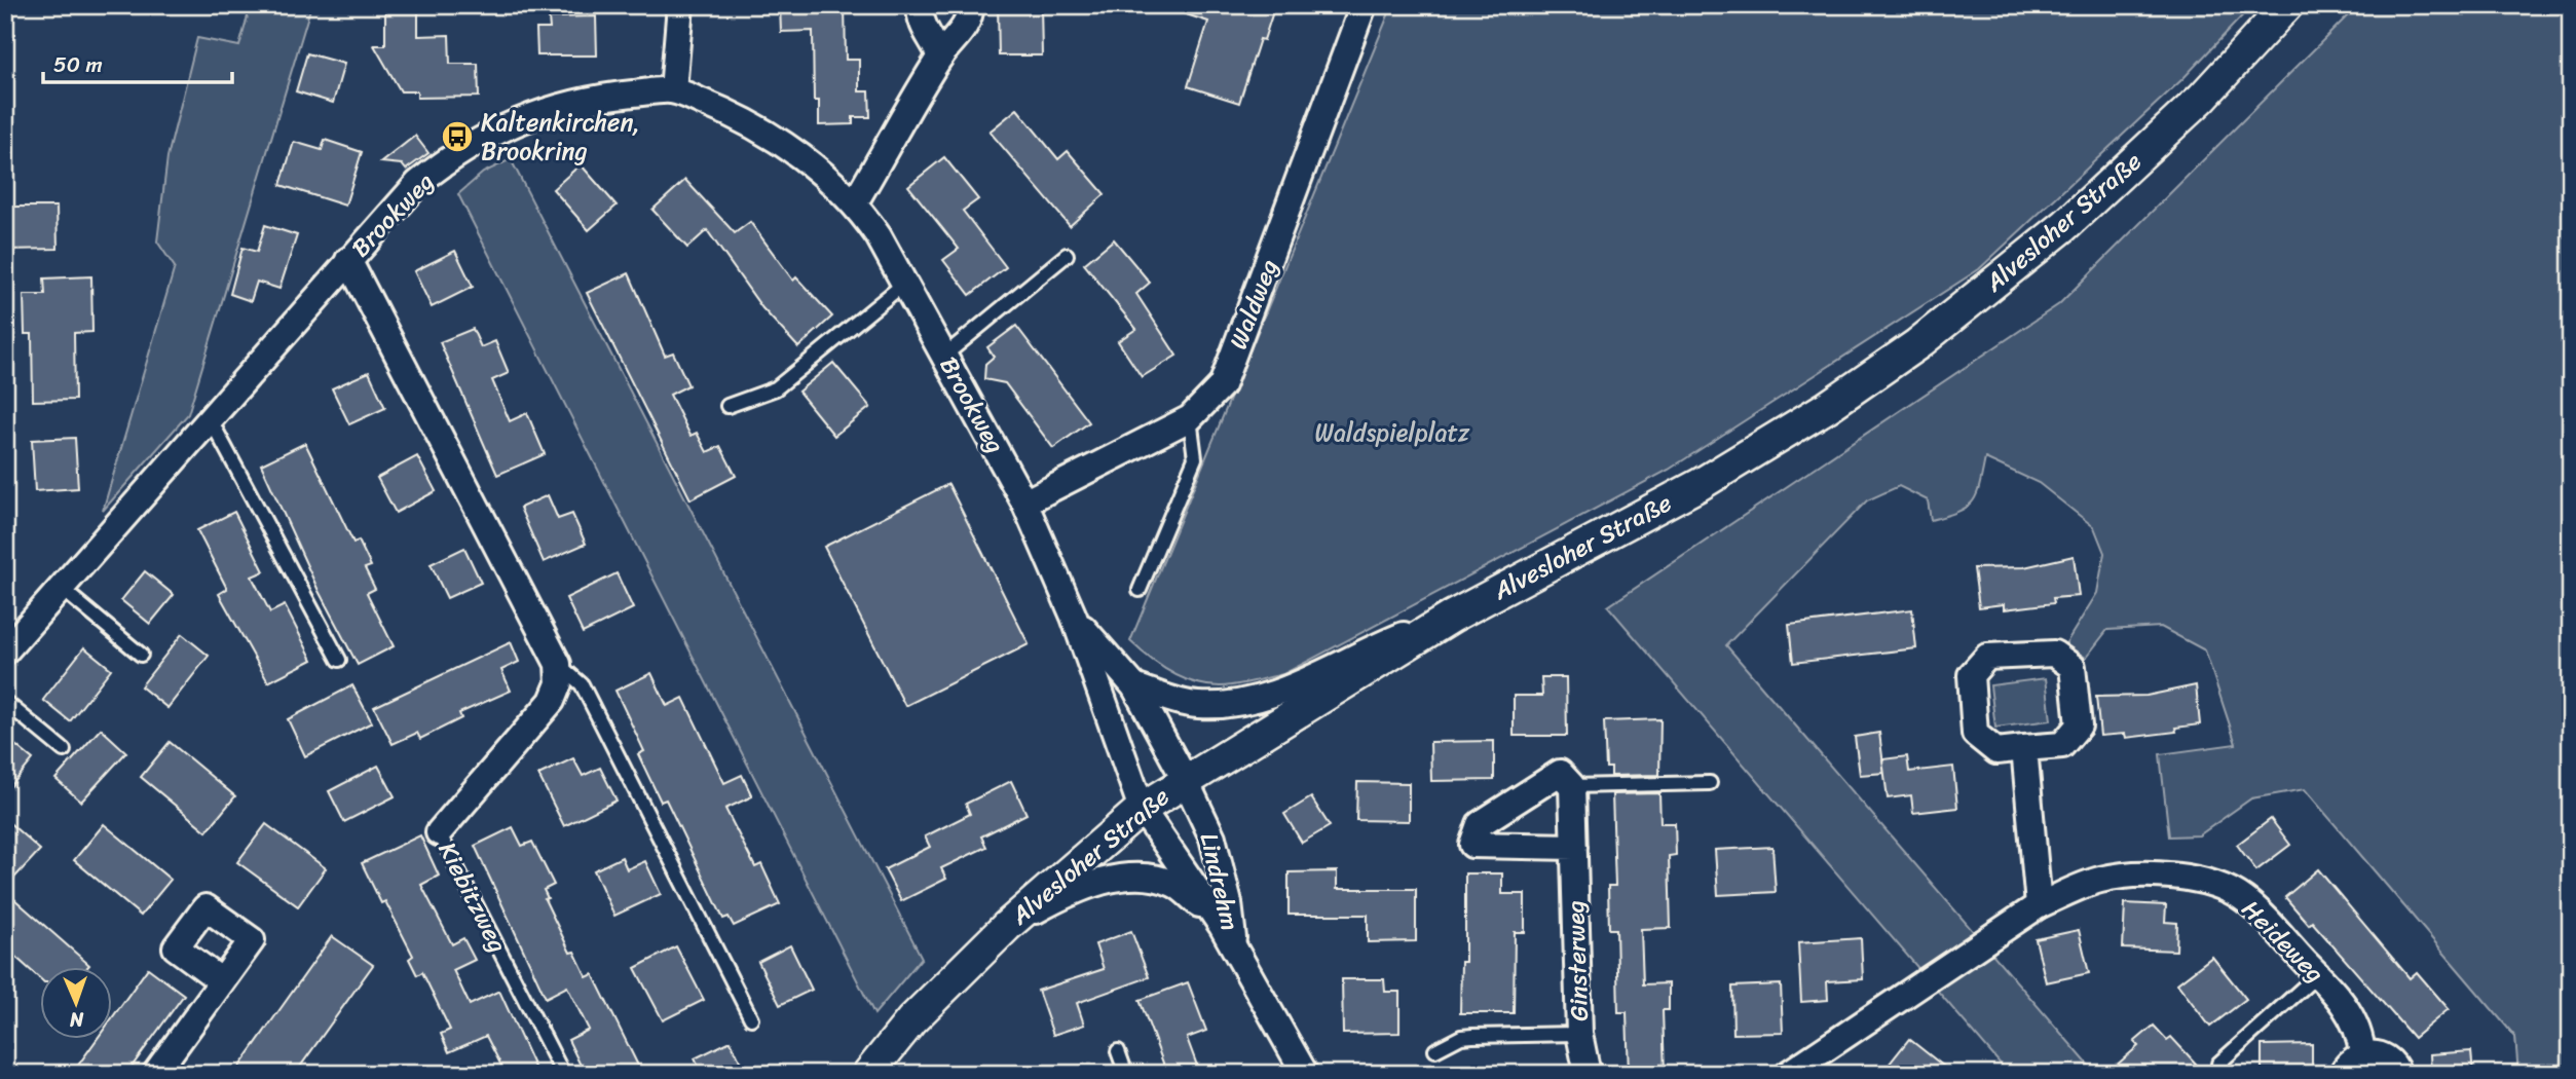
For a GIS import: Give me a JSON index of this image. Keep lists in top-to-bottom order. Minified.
{"streets":{"street":["Brookweg","Alvesloher Straße","Waldweg","Lindrehm","Kiebitzweg","Heideweg","Ginsterweg"]},"crossings":[["Brookweg","Alvesloher Straße"],["Brookweg","Waldweg"],["Brookweg","Lindrehm"],["Alvesloher Straße","Lindrehm"]],"parks":["Waldspielplatz"],"places":{"bus stop":["Kaltenkirchen, Brookring"]},"scale_bar":"50 m","north":"bottom"}
